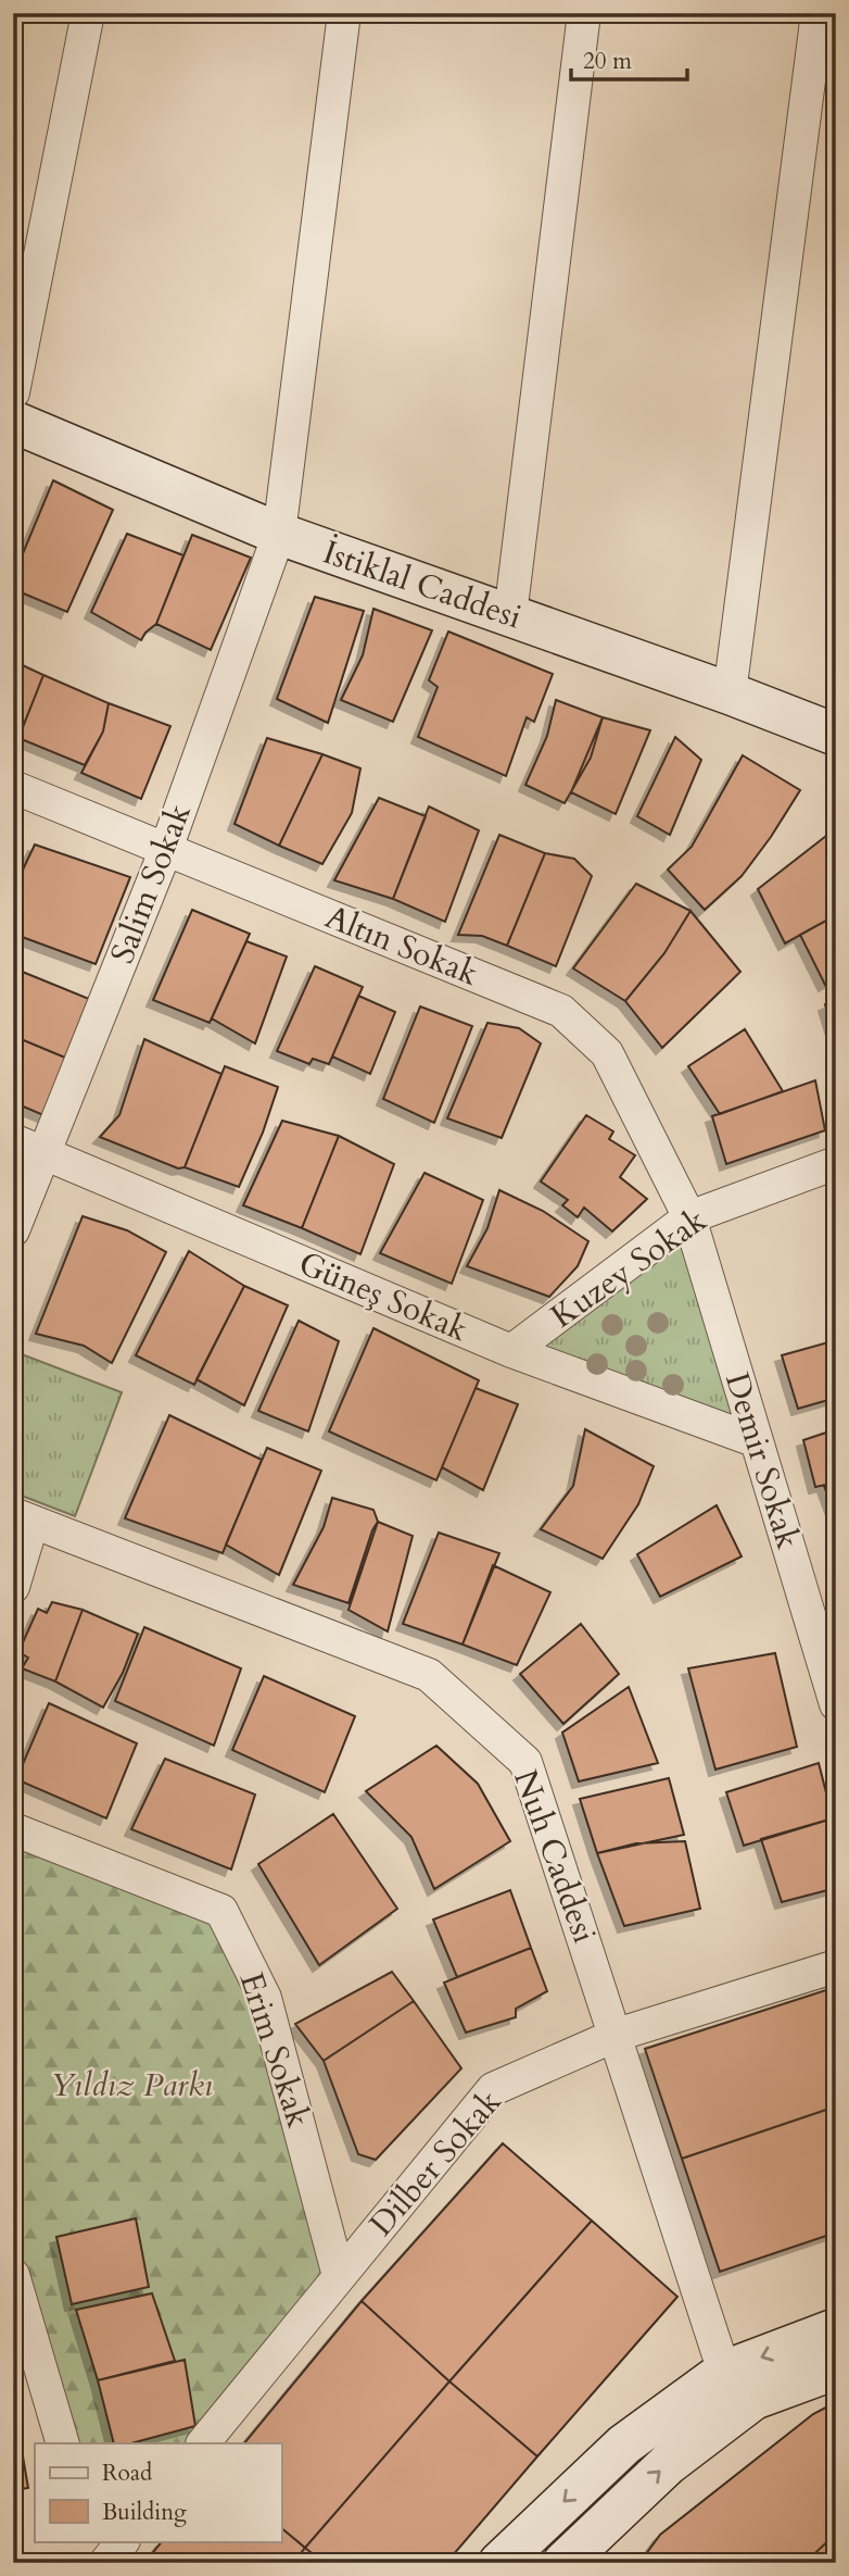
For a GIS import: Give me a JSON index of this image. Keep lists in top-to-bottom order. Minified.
{"streets":{"street":["İstiklal Caddesi","Salim Sokak","Altın Sokak","Kuzey Sokak","Güneş Sokak","Demir Sokak","Nuh Caddesi","Erim Sokak","Dilber Sokak"]},"crossings":[["İstiklal Caddesi","Salim Sokak"],["Salim Sokak","Altın Sokak"],["Salim Sokak","Güneş Sokak"],["Altın Sokak","Kuzey Sokak"],["Altın Sokak","Demir Sokak"],["Kuzey Sokak","Güneş Sokak"],["Kuzey Sokak","Demir Sokak"],["Güneş Sokak","Demir Sokak"],["Nuh Caddesi","Dilber Sokak"],["Erim Sokak","Dilber Sokak"]],"parks":["Yıldız Parkı"],"legend":["Road","Building"],"scale_bar":"20 m"}
